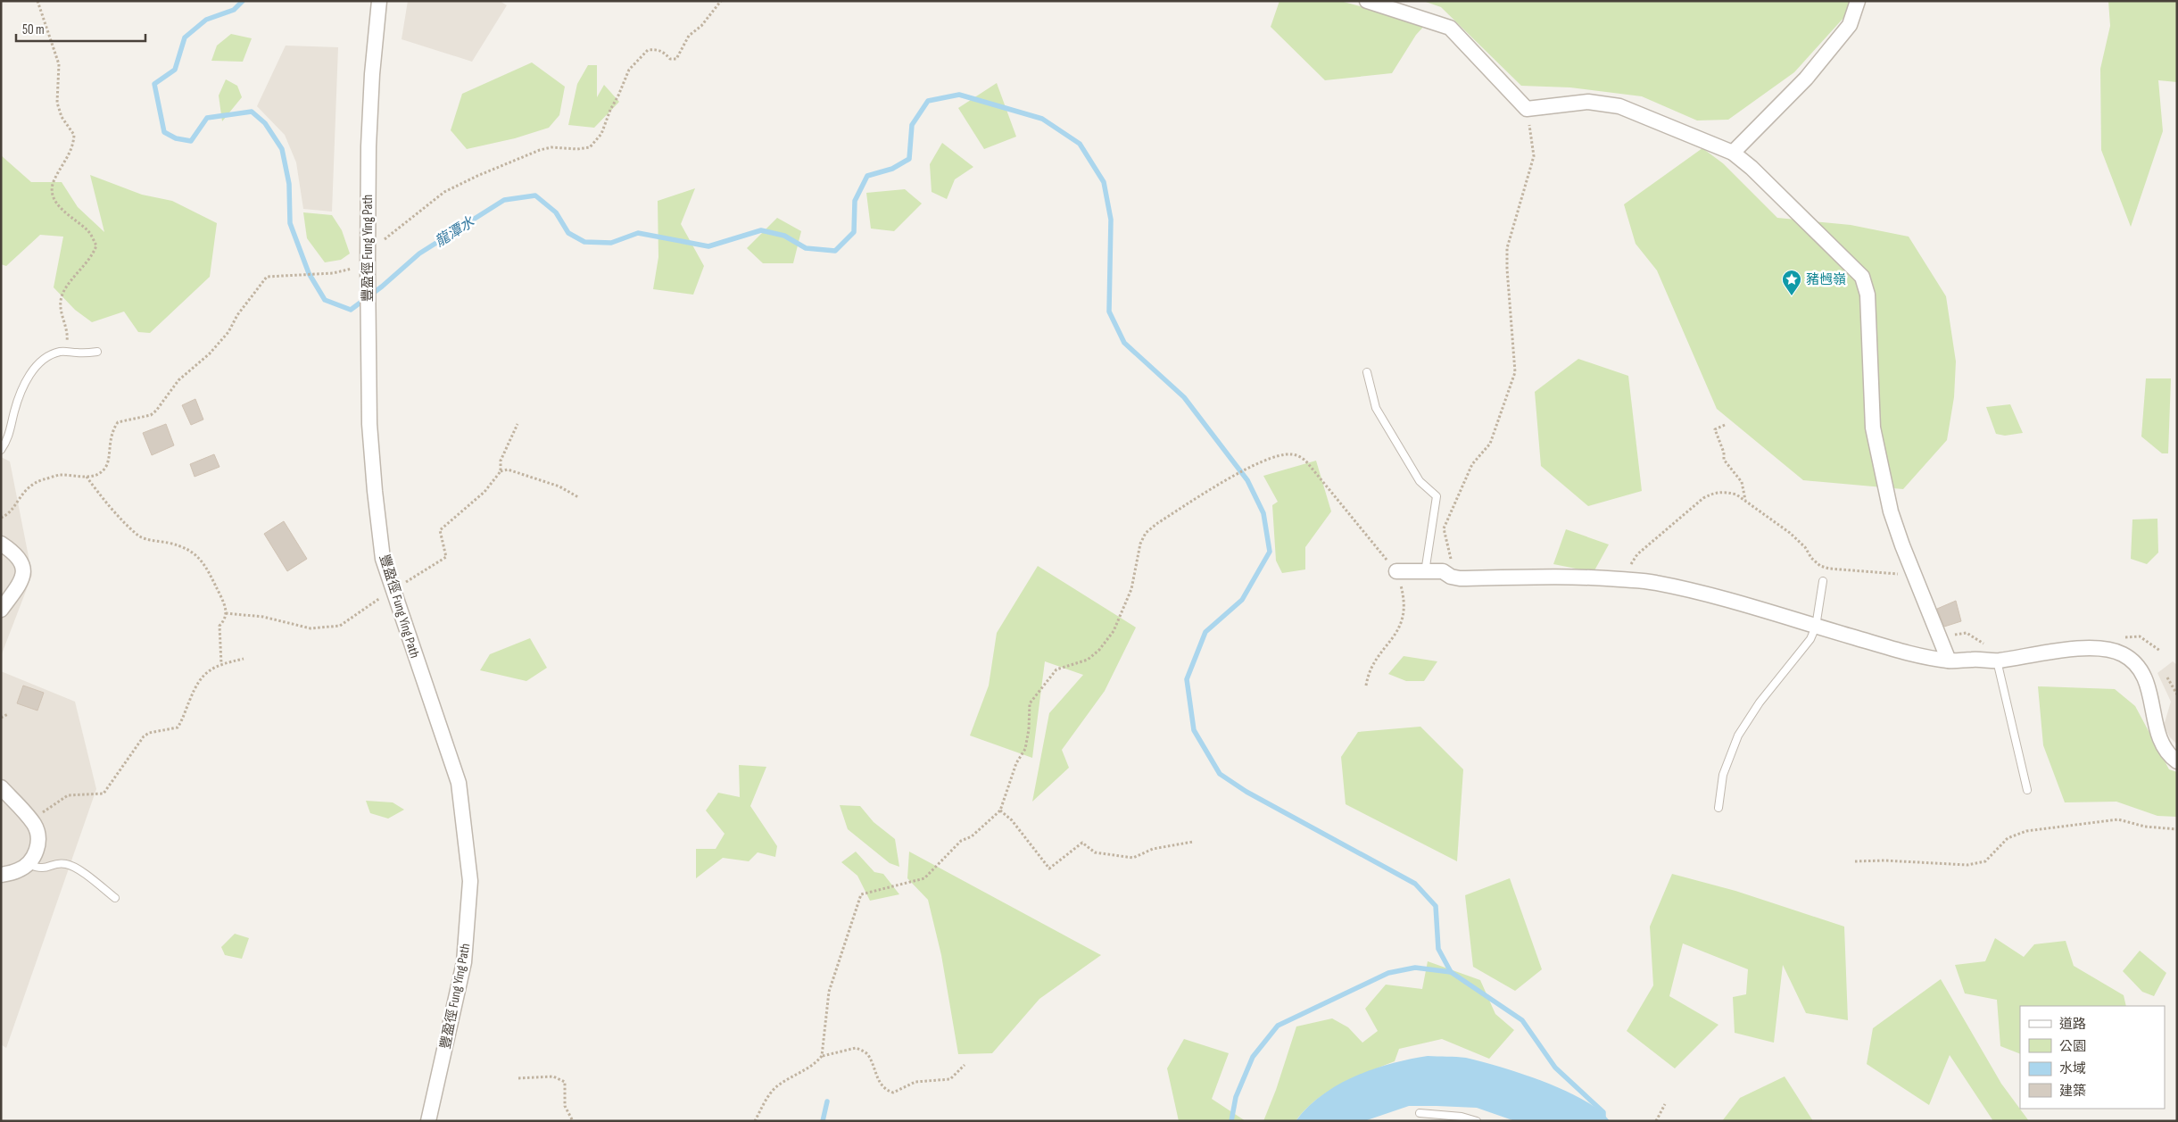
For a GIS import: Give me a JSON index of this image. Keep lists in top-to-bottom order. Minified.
{"streets":{"street":["豐盈徑 Fung Ying Path"]},"water":["龍潭水"],"places":{"place":["豬乸嶺"]},"legend":["道路","公園","水域","建築"],"scale_bar":"50 m"}
